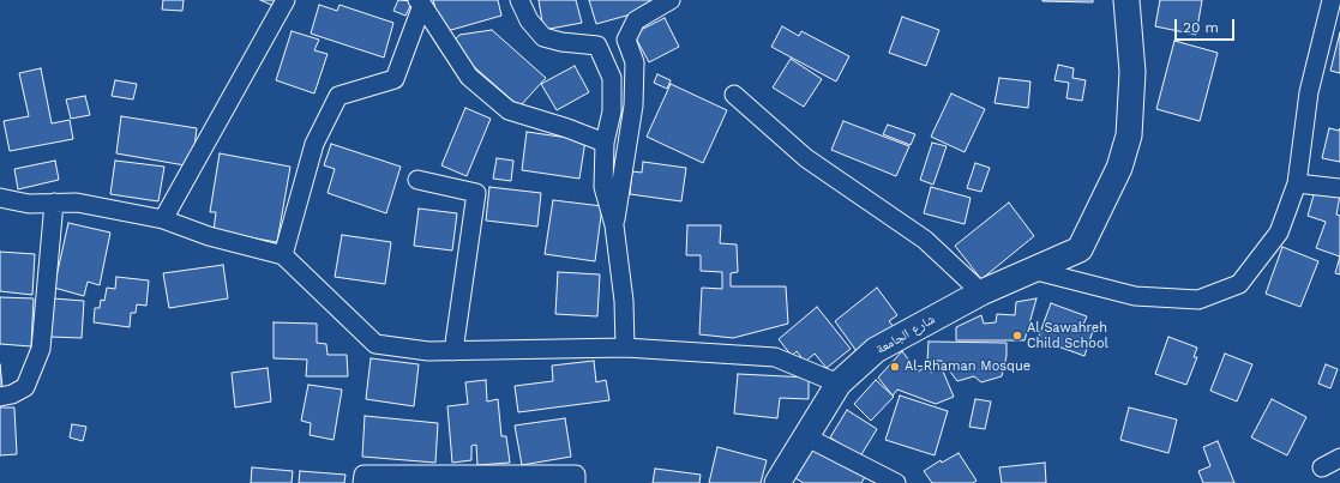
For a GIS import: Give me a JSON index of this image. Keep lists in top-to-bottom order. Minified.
{"streets":{"main road":["شارع الجامعة"]},"places":["Al Sawahreh Child School","Al-Rhaman Mosque"],"scale_bar":"20 m"}
